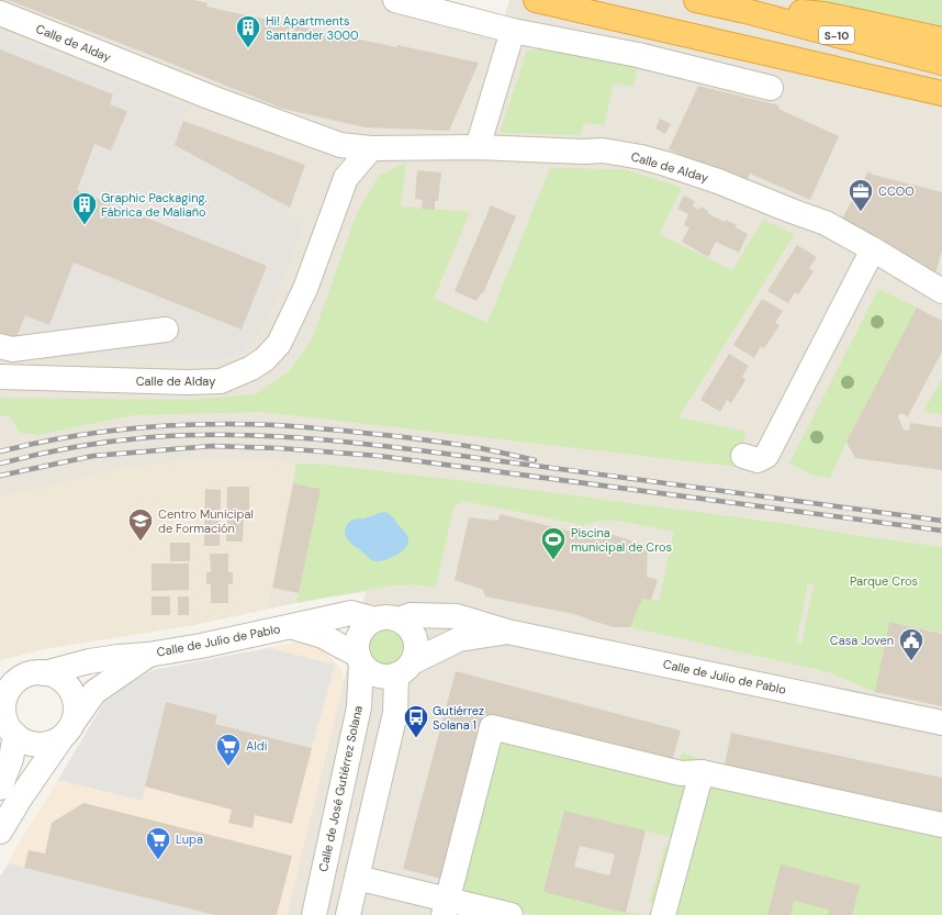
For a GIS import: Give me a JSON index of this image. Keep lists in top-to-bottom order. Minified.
{"streets":{"highway":["S-10"],"street":["Calle de Alday","Calle de Julio de Pablo","Calle de José Gutiérrez Solana"]},"crossings":[["Calle de Julio de Pablo","Calle de José Gutiérrez Solana"]],"parks":["Parque Cros"],"places":{"building":["Hi! Apartments Santander 3000","Graphic Packaging. Fábrica de Maliaño"],"office":["CCOO"],"school or university":["Centro Municipal de Formación"],"sports":["Piscina municipal de Cros"],"public building":["Casa Joven"],"bus stop":["Gutiérrez Solana 1"],"supermarket":["Aldi","Lupa"]}}
